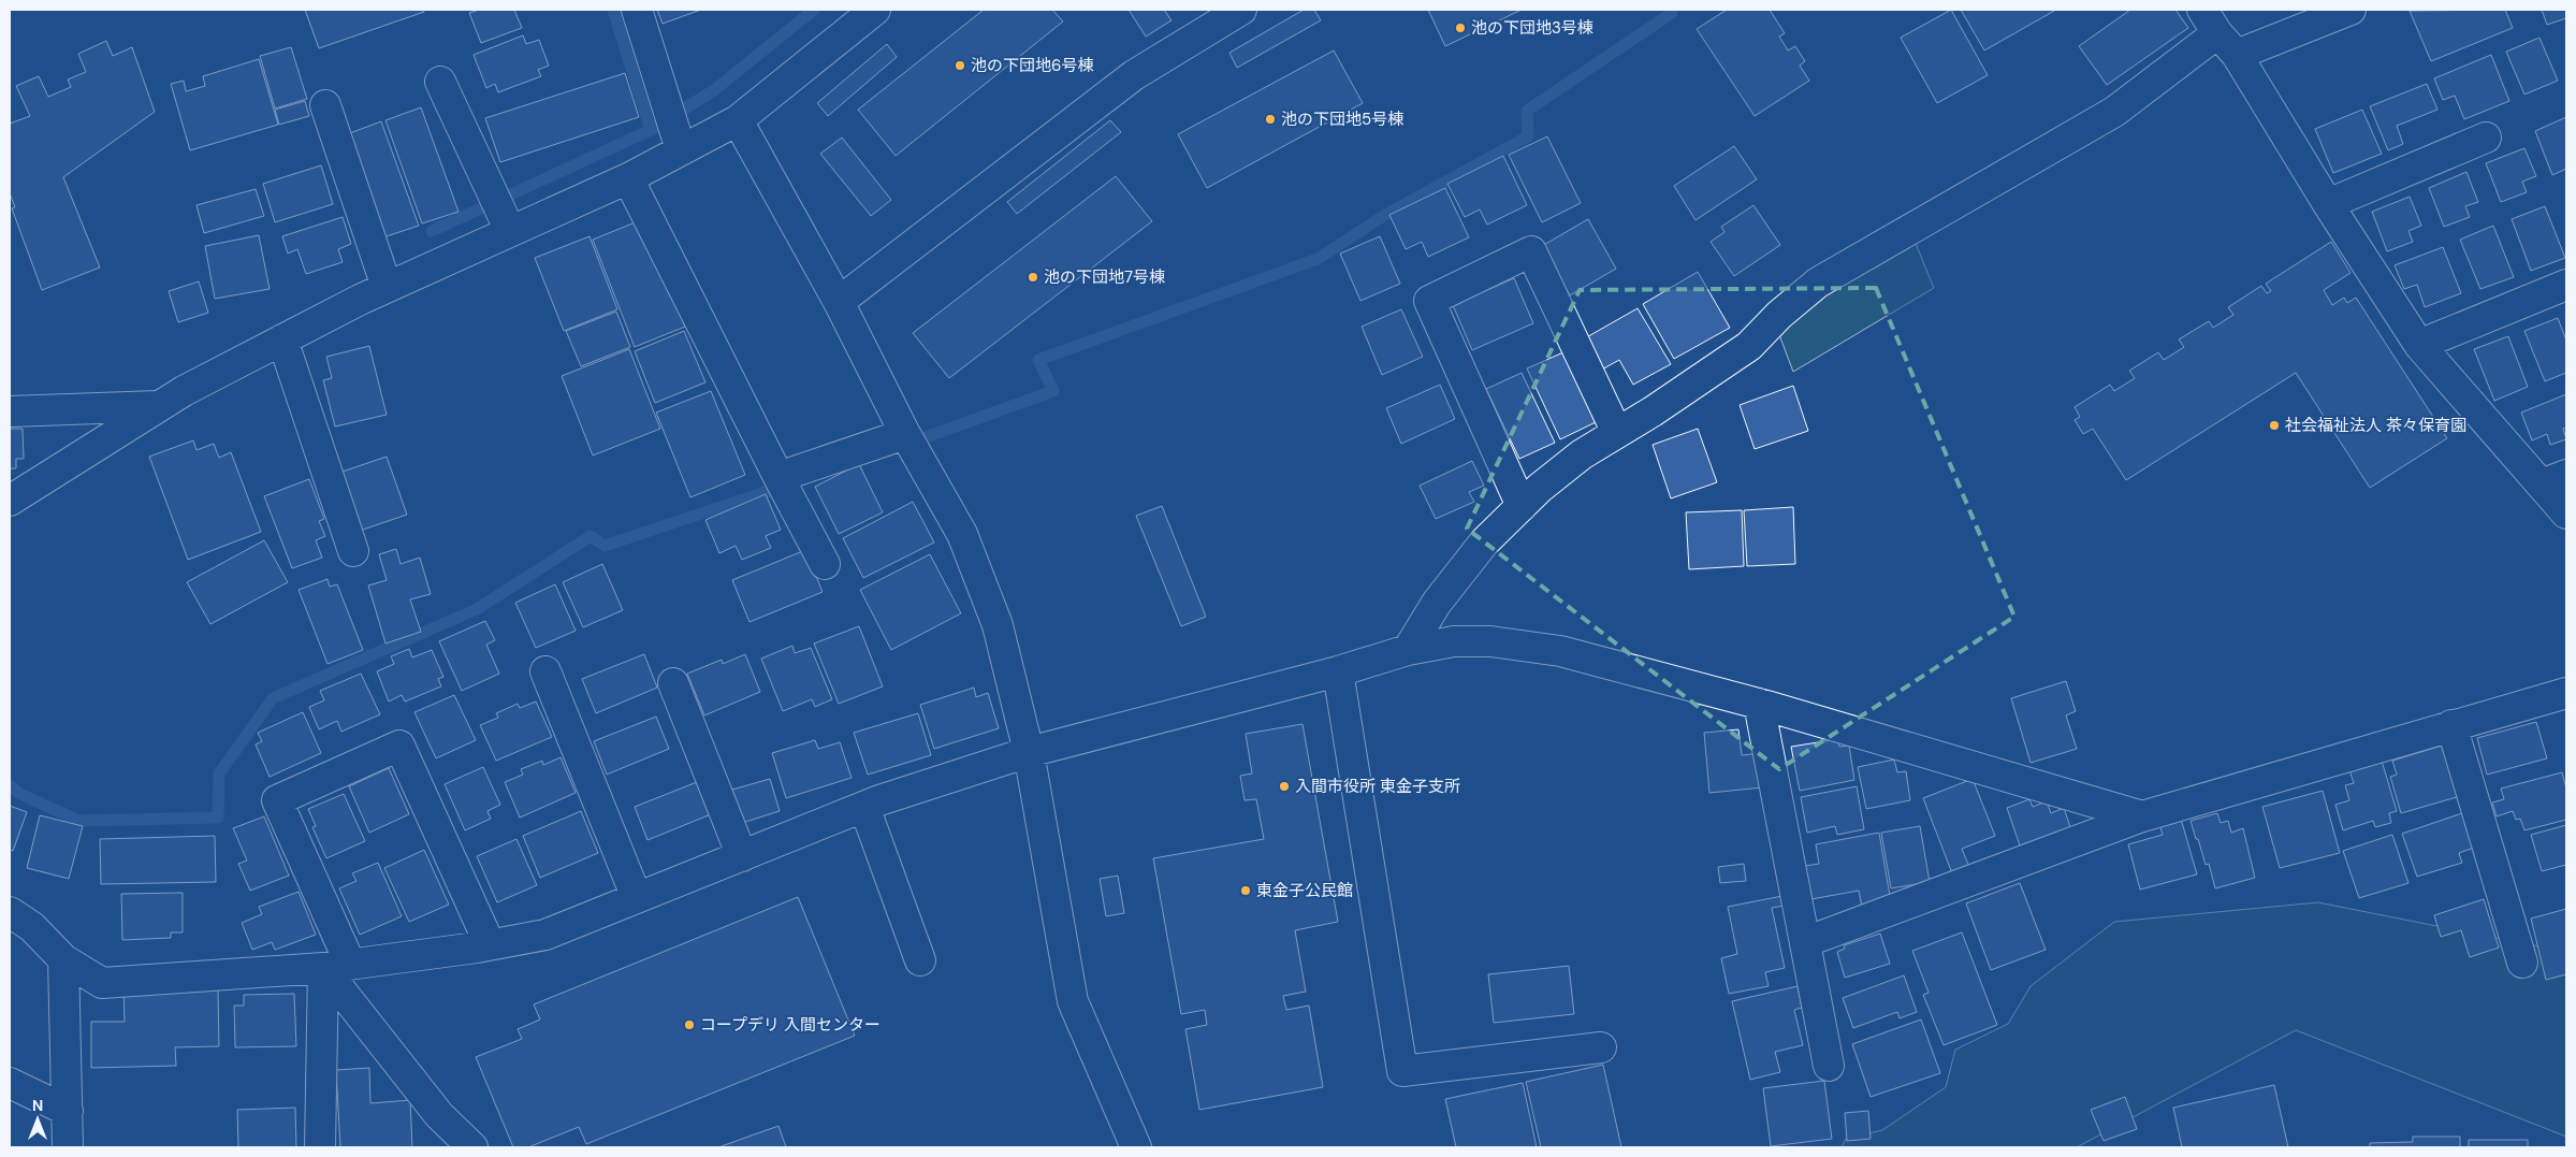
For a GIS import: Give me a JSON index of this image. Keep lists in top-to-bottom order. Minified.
{"places":["池の下団地3号棟","池の下団地6号棟","池の下団地5号棟","池の下団地7号棟","社会福祉法人 茶々保育園","入間市役所 東金子支所","東金子公民館","コープデリ 入間センター"],"north":"top"}
